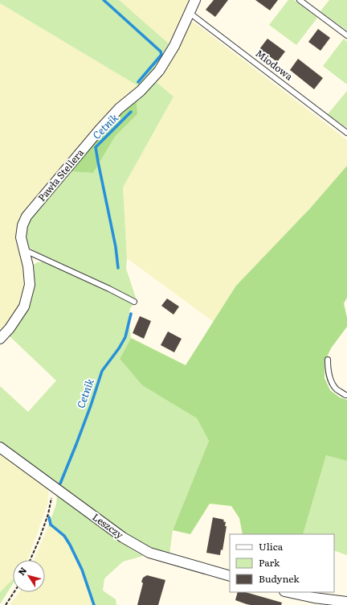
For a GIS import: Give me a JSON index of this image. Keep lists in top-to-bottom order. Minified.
{"streets":{"street":["Pawła Stellera","Leszczy"],"lane":["Miodowa"]},"crossings":[["Miodowa","Pawła Stellera"]],"water":["Cetnik"],"legend":["Ulica","Park","Budynek"],"north":"top left"}
